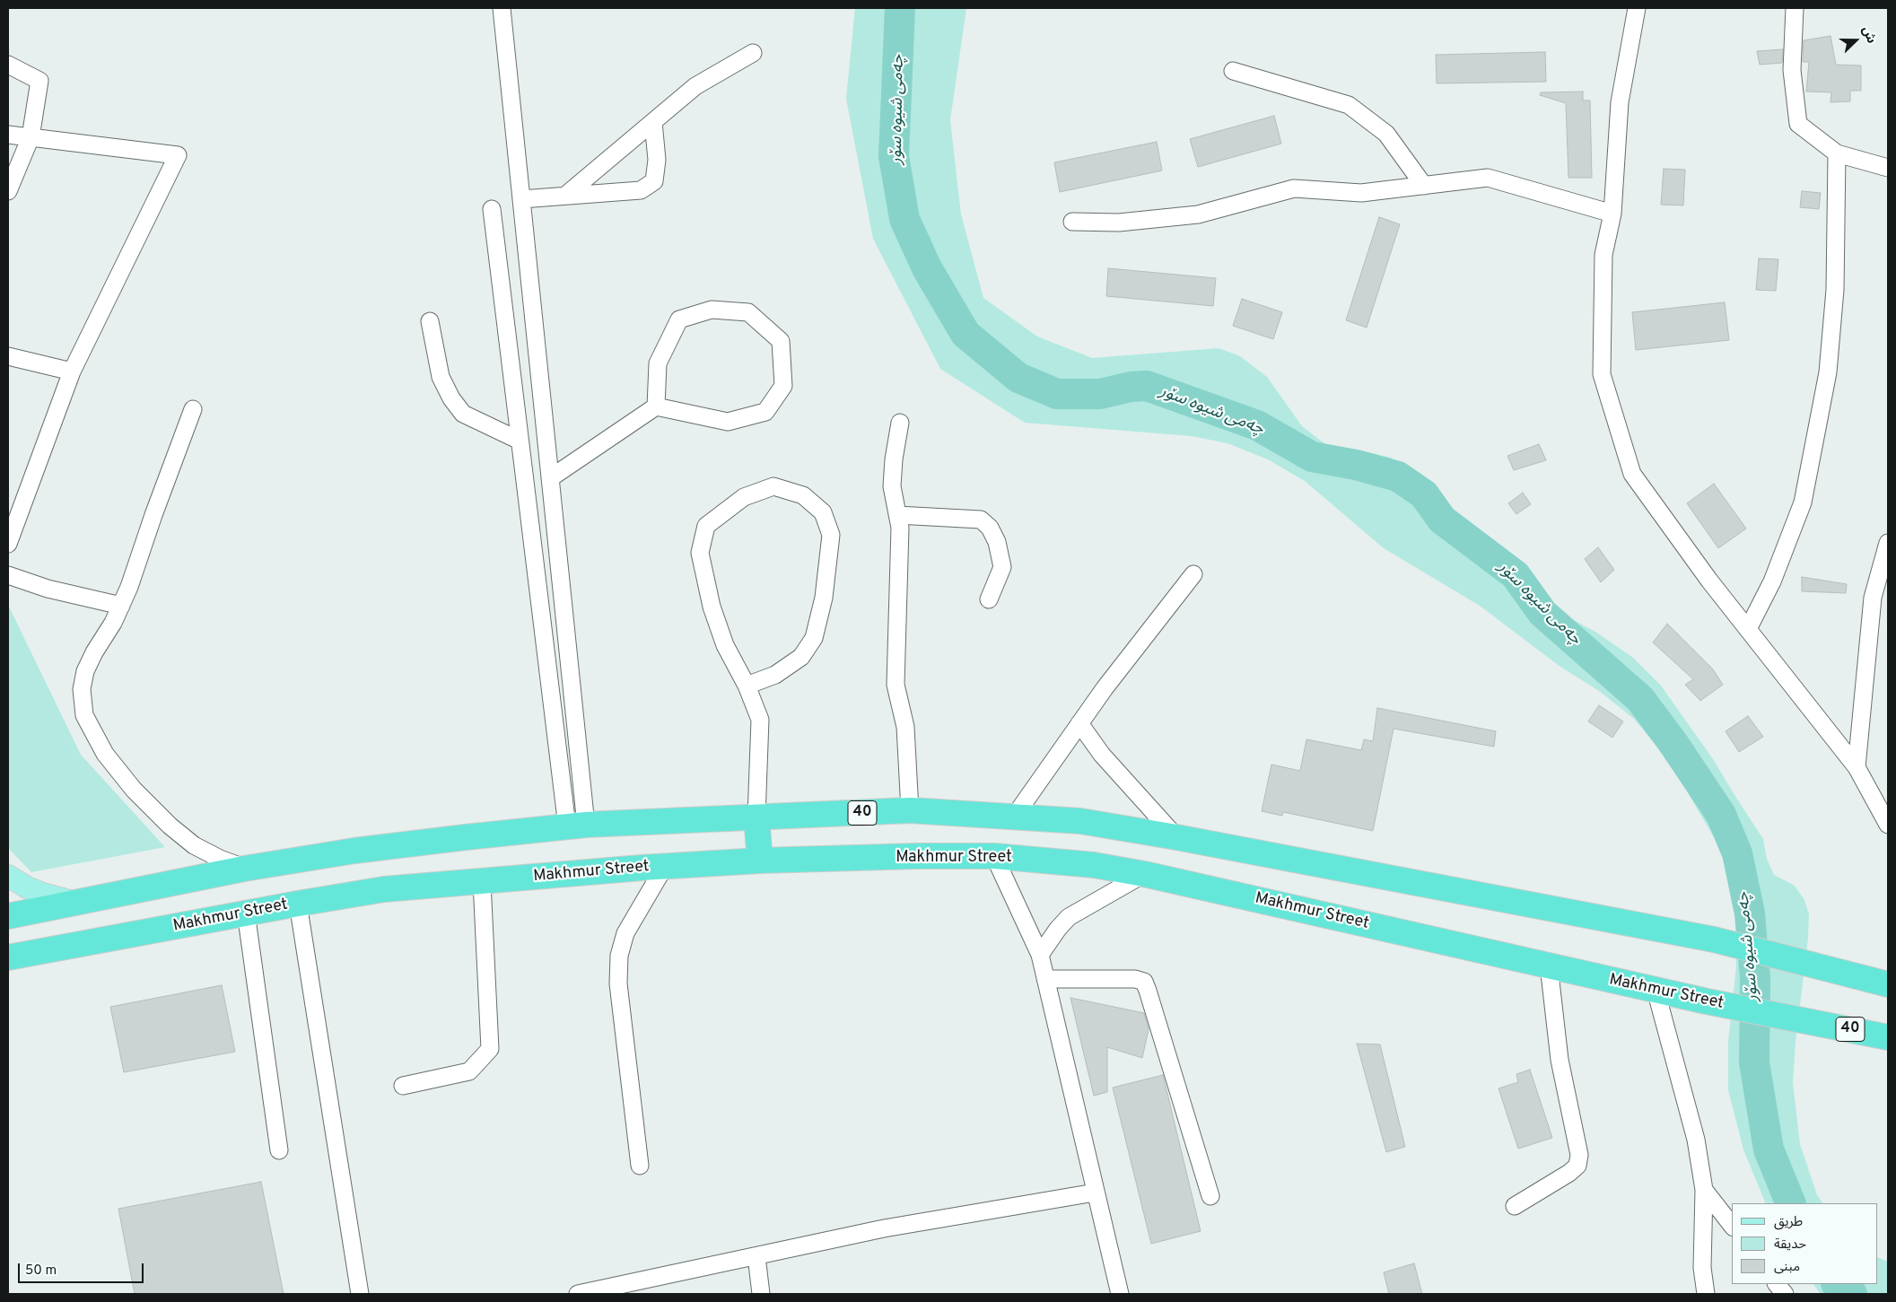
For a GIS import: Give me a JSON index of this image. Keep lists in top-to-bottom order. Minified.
{"streets":{"highway":["40","Makhmur Street"]},"water":["چەمی شیوە سۆر"],"legend":["طريق","حديقة","مبنى"],"scale_bar":"50 m","north":"right"}
